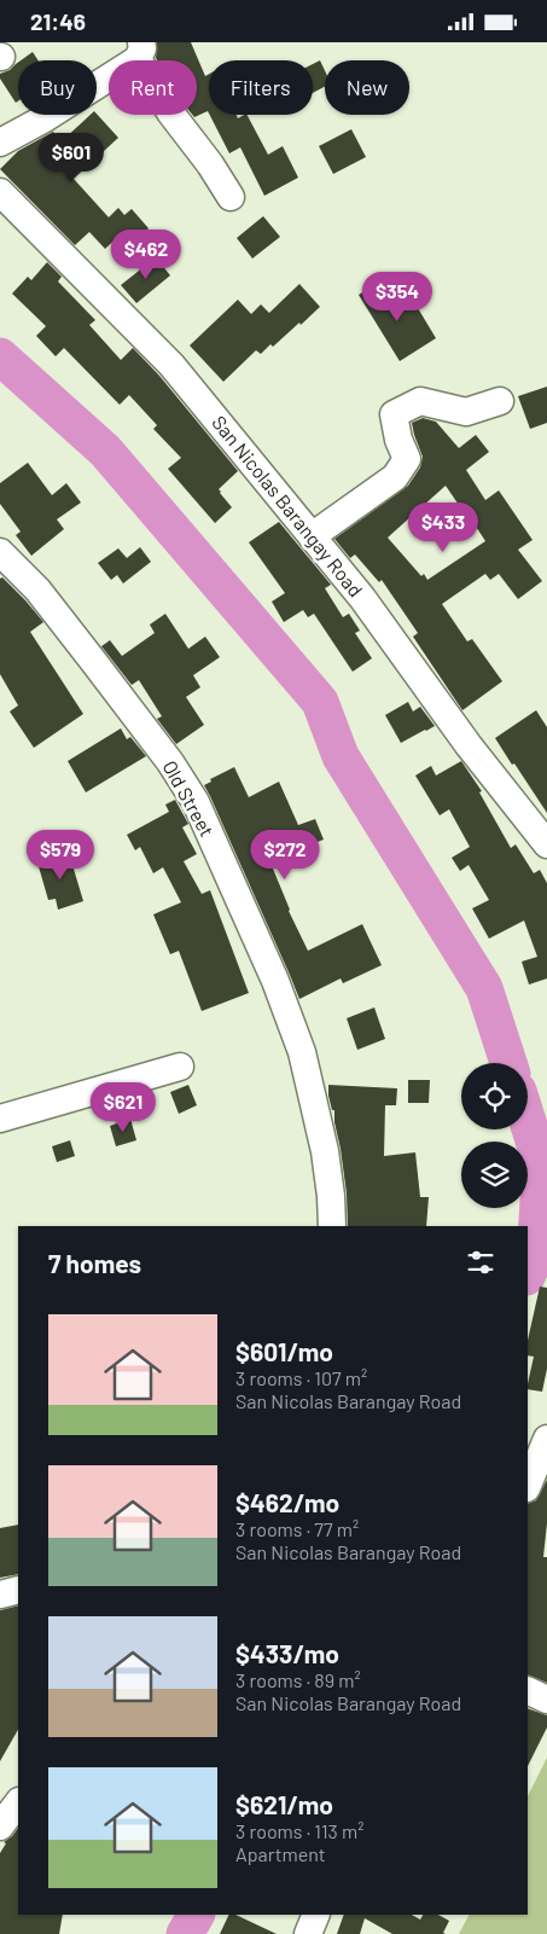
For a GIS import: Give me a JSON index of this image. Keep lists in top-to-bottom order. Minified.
{"streets":{"street":["San Nicolas Barangay Road","Old Street"]},"page":{"status":"21:46","chip":["Buy","Rent","Filters","New"],"price":["$601","$462","$354","$433","$579","$272","$621"],"heading":"7 homes","list":[{"name":"$601/mo","note":"3 rooms · 107 m² · San Nicolas Barangay Road"},{"name":"$462/mo","note":"3 rooms · 77 m² · San Nicolas Barangay Road"},{"name":"$433/mo","note":"3 rooms · 89 m² · San Nicolas Barangay Road"},{"name":"$621/mo","note":"3 rooms · 113 m² · Apartment"}]}}
